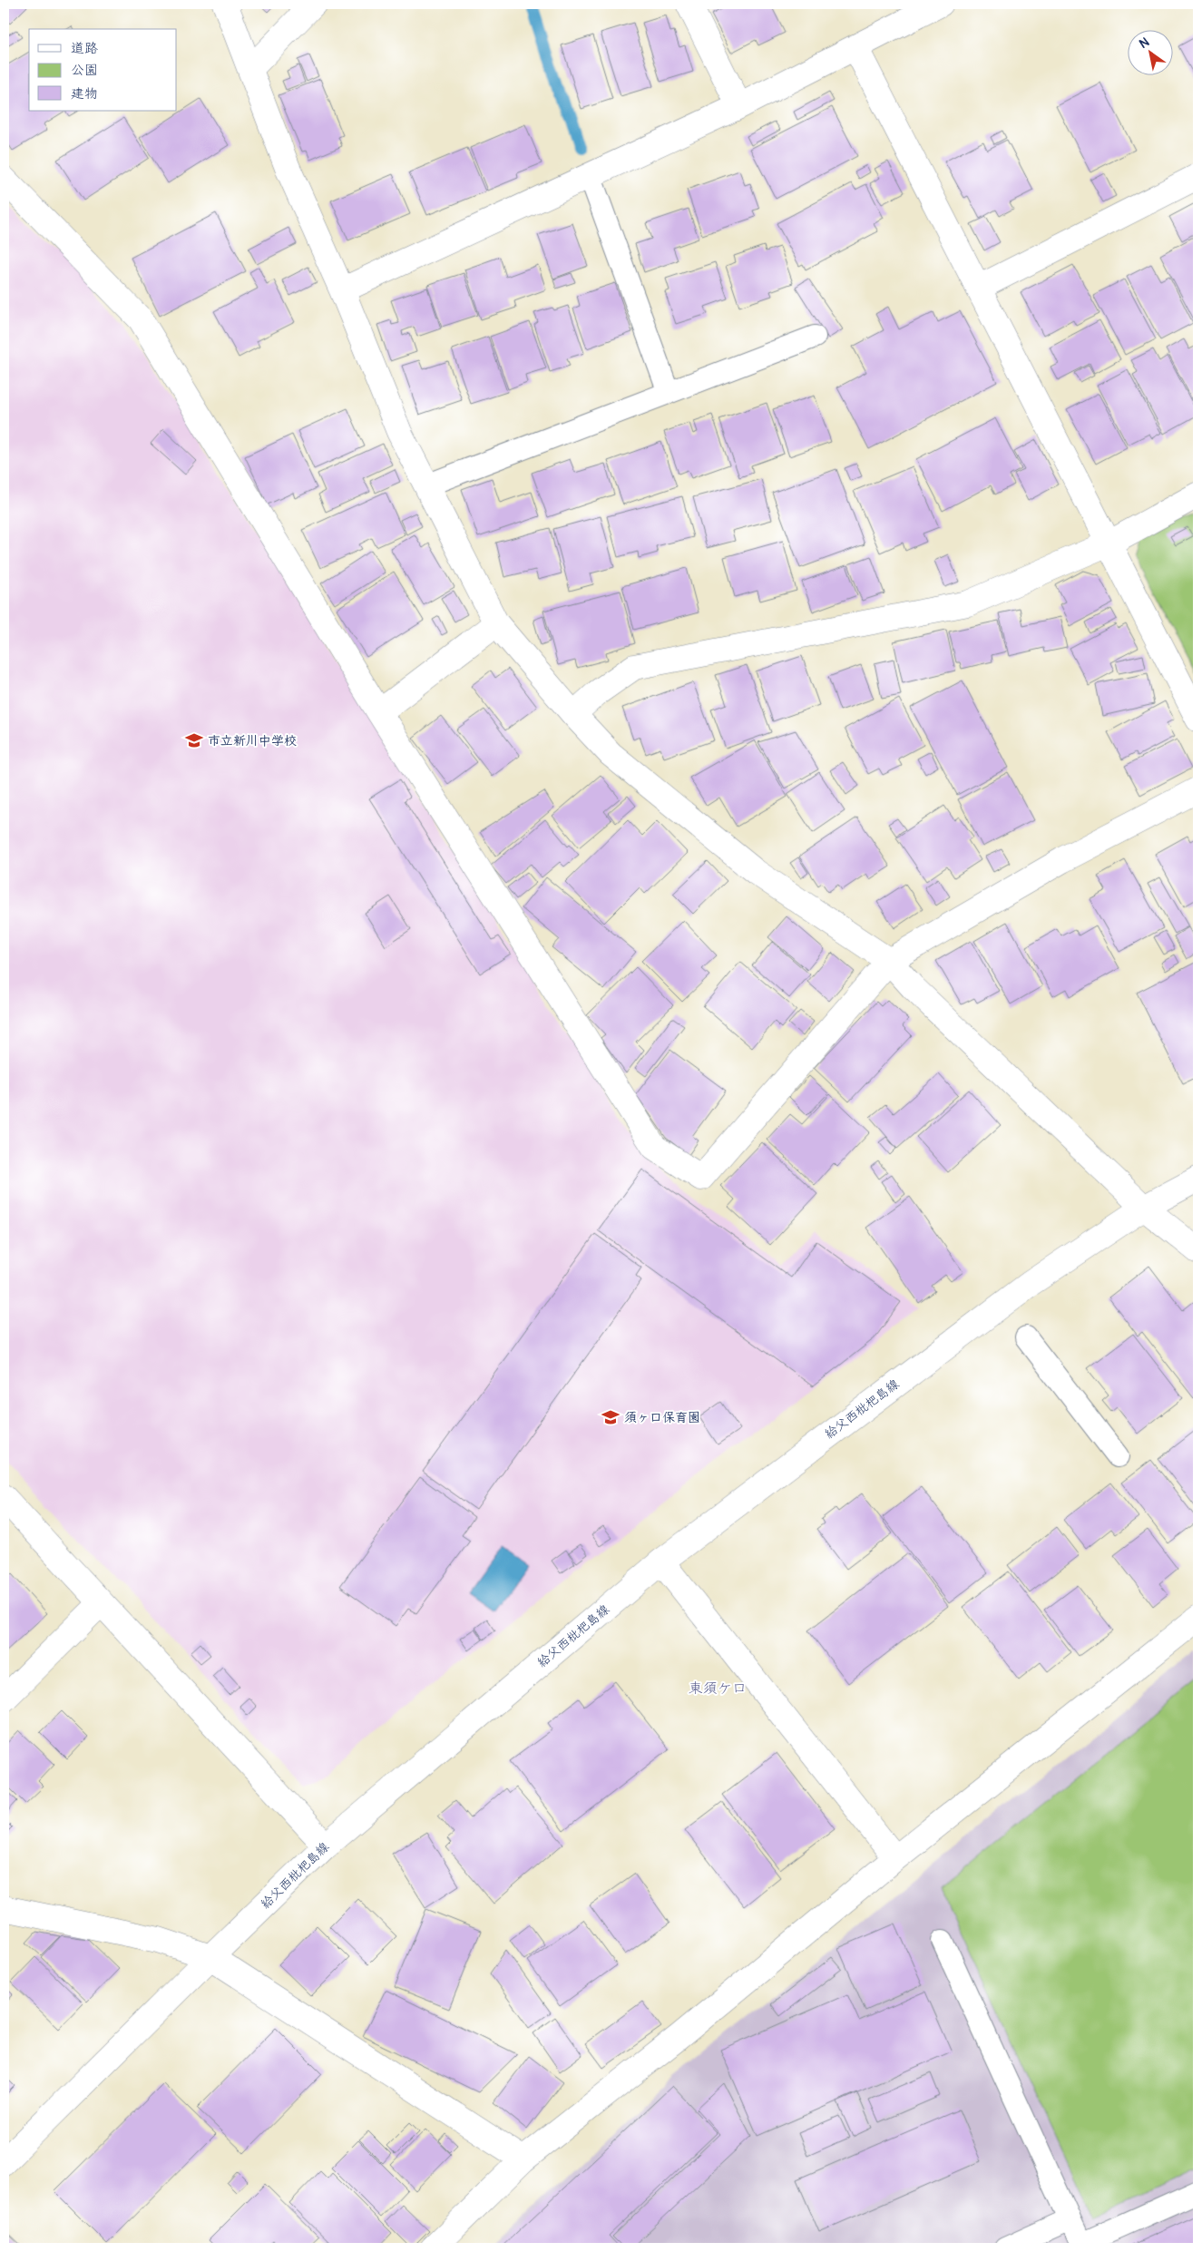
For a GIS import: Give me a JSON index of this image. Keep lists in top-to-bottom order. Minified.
{"streets":{"street":["給父西枇杷島線"]},"districts":["東須ケ口"],"places":{"school or university":["市立新川中学校","須ヶ口保育園"]},"legend":["道路","公園","建物"],"north":"top left"}
